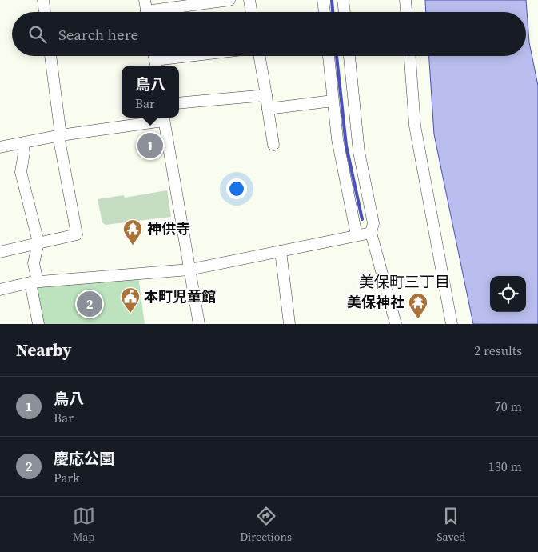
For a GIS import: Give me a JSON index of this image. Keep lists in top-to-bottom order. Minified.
{"districts":["美保町三丁目"],"places":{"temple":["神供寺","美保神社"],"public building":["本町児童館"]},"page":{"search":"Search here","popup":["鳥八","Bar"],"pins":["1","2"],"heading":["Nearby","2 results"],"list":[{"mark":"1","name":"鳥八","note":"Bar","value":"70 m"},{"mark":"2","name":"慶応公園","note":"Park","value":"130 m"}],"nav":["Map","Directions","Saved"]}}
